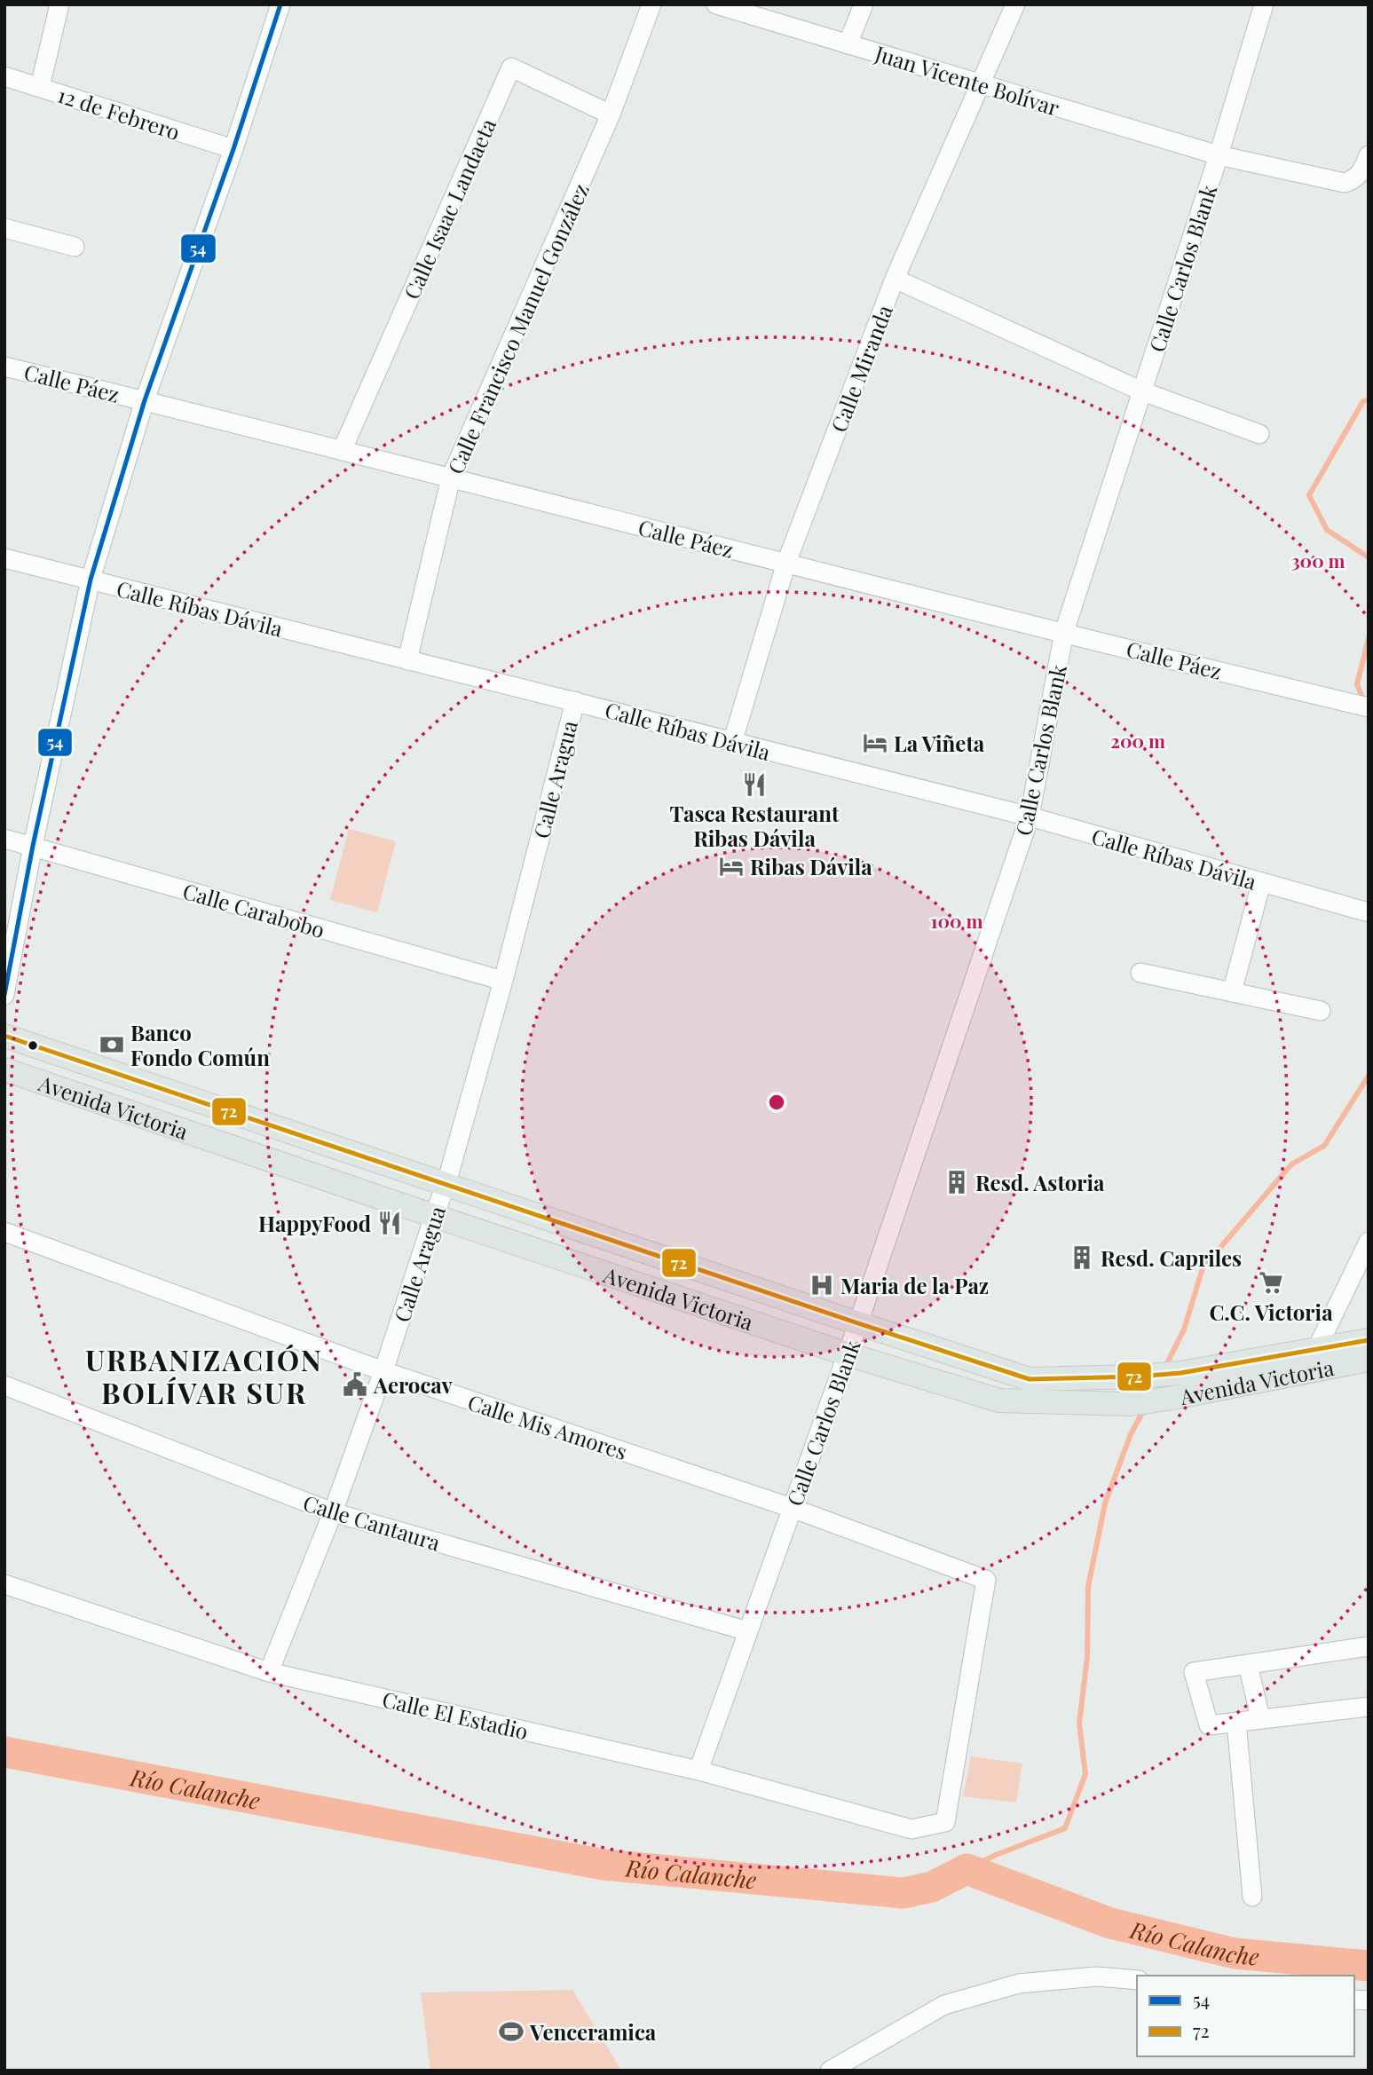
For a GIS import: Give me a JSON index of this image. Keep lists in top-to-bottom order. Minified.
{"streets":{"main road":["Avenida Victoria"],"street":["Juan Vicente Bolívar","12 de Febrero","Calle Isaac Landaeta","Calle Carlos Blank","Calle Francisco Manuel González","Calle Miranda","Calle Páez","Calle Ríbas Dávila","Calle Aragua","Calle Carabobo","Calle Mis Amores","Calle Cantaura","Calle El Estadio"]},"crossings":[["Juan Vicente Bolívar","Calle Carlos Blank"],["Juan Vicente Bolívar","Calle Miranda"],["Calle Isaac Landaeta","Calle Francisco Manuel González"],["Calle Isaac Landaeta","Calle Páez"],["Calle Carlos Blank","Calle Páez"],["Calle Carlos Blank","Calle Ríbas Dávila"],["Calle Carlos Blank","Avenida Victoria"],["Calle Carlos Blank","Calle Mis Amores"],["Calle Carlos Blank","Calle Cantaura"],["Calle Carlos Blank","Calle El Estadio"],["Calle Francisco Manuel González","Calle Páez"],["Calle Francisco Manuel González","Calle Ríbas Dávila"],["Calle Miranda","Calle Páez"],["Calle Miranda","Calle Ríbas Dávila"],["Calle Ríbas Dávila","Calle Aragua"],["Calle Aragua","Calle Carabobo"],["Calle Aragua","Avenida Victoria"],["Calle Aragua","Calle Mis Amores"],["Calle Aragua","Calle Cantaura"],["Calle Aragua","Calle El Estadio"],["Calle Mis Amores","Calle El Estadio"]],"districts":["URBANIZACIÓN BOLÍVAR SUR"],"water":["Río Calanche"],"places":{"hotel":["La Viñeta","Ribas Dávila"],"restaurant":["Tasca Restaurant Ribas Dávila","HappyFood"],"bank":["Banco Fondo Común"],"building":["Resd. Astoria","Resd. Capriles"],"supermarket":["C.C. Victoria"],"hospital":["Maria de la Paz"],"public building":["Aerocav"],"sports":["Venceramica"]},"lines":["transit line 54","transit line 72"],"legend":["54","72"],"rings":["300 m","200 m","100 m"]}
